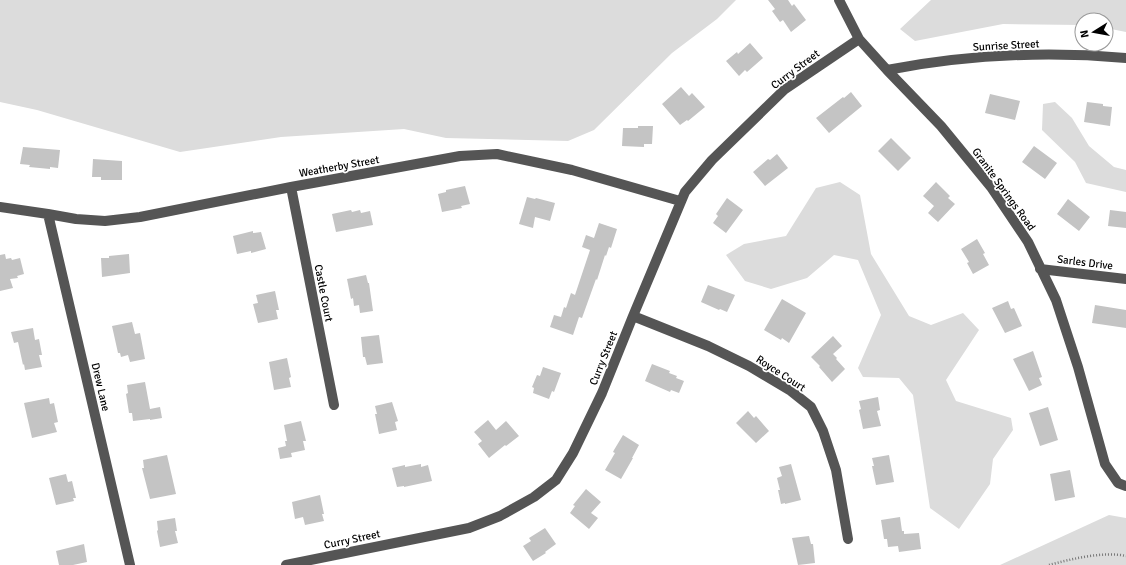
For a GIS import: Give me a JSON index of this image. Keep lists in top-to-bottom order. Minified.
{"streets":{"street":["Sunrise Street","Curry Street","Weatherby Street","Granite Springs Road","Sarles Drive","Castle Court","Royce Court","Drew Lane"]},"crossings":[["Sunrise Street","Granite Springs Road"],["Curry Street","Weatherby Street"],["Curry Street","Granite Springs Road"],["Curry Street","Royce Court"],["Weatherby Street","Castle Court"],["Weatherby Street","Drew Lane"],["Granite Springs Road","Sarles Drive"]],"north":"left"}
